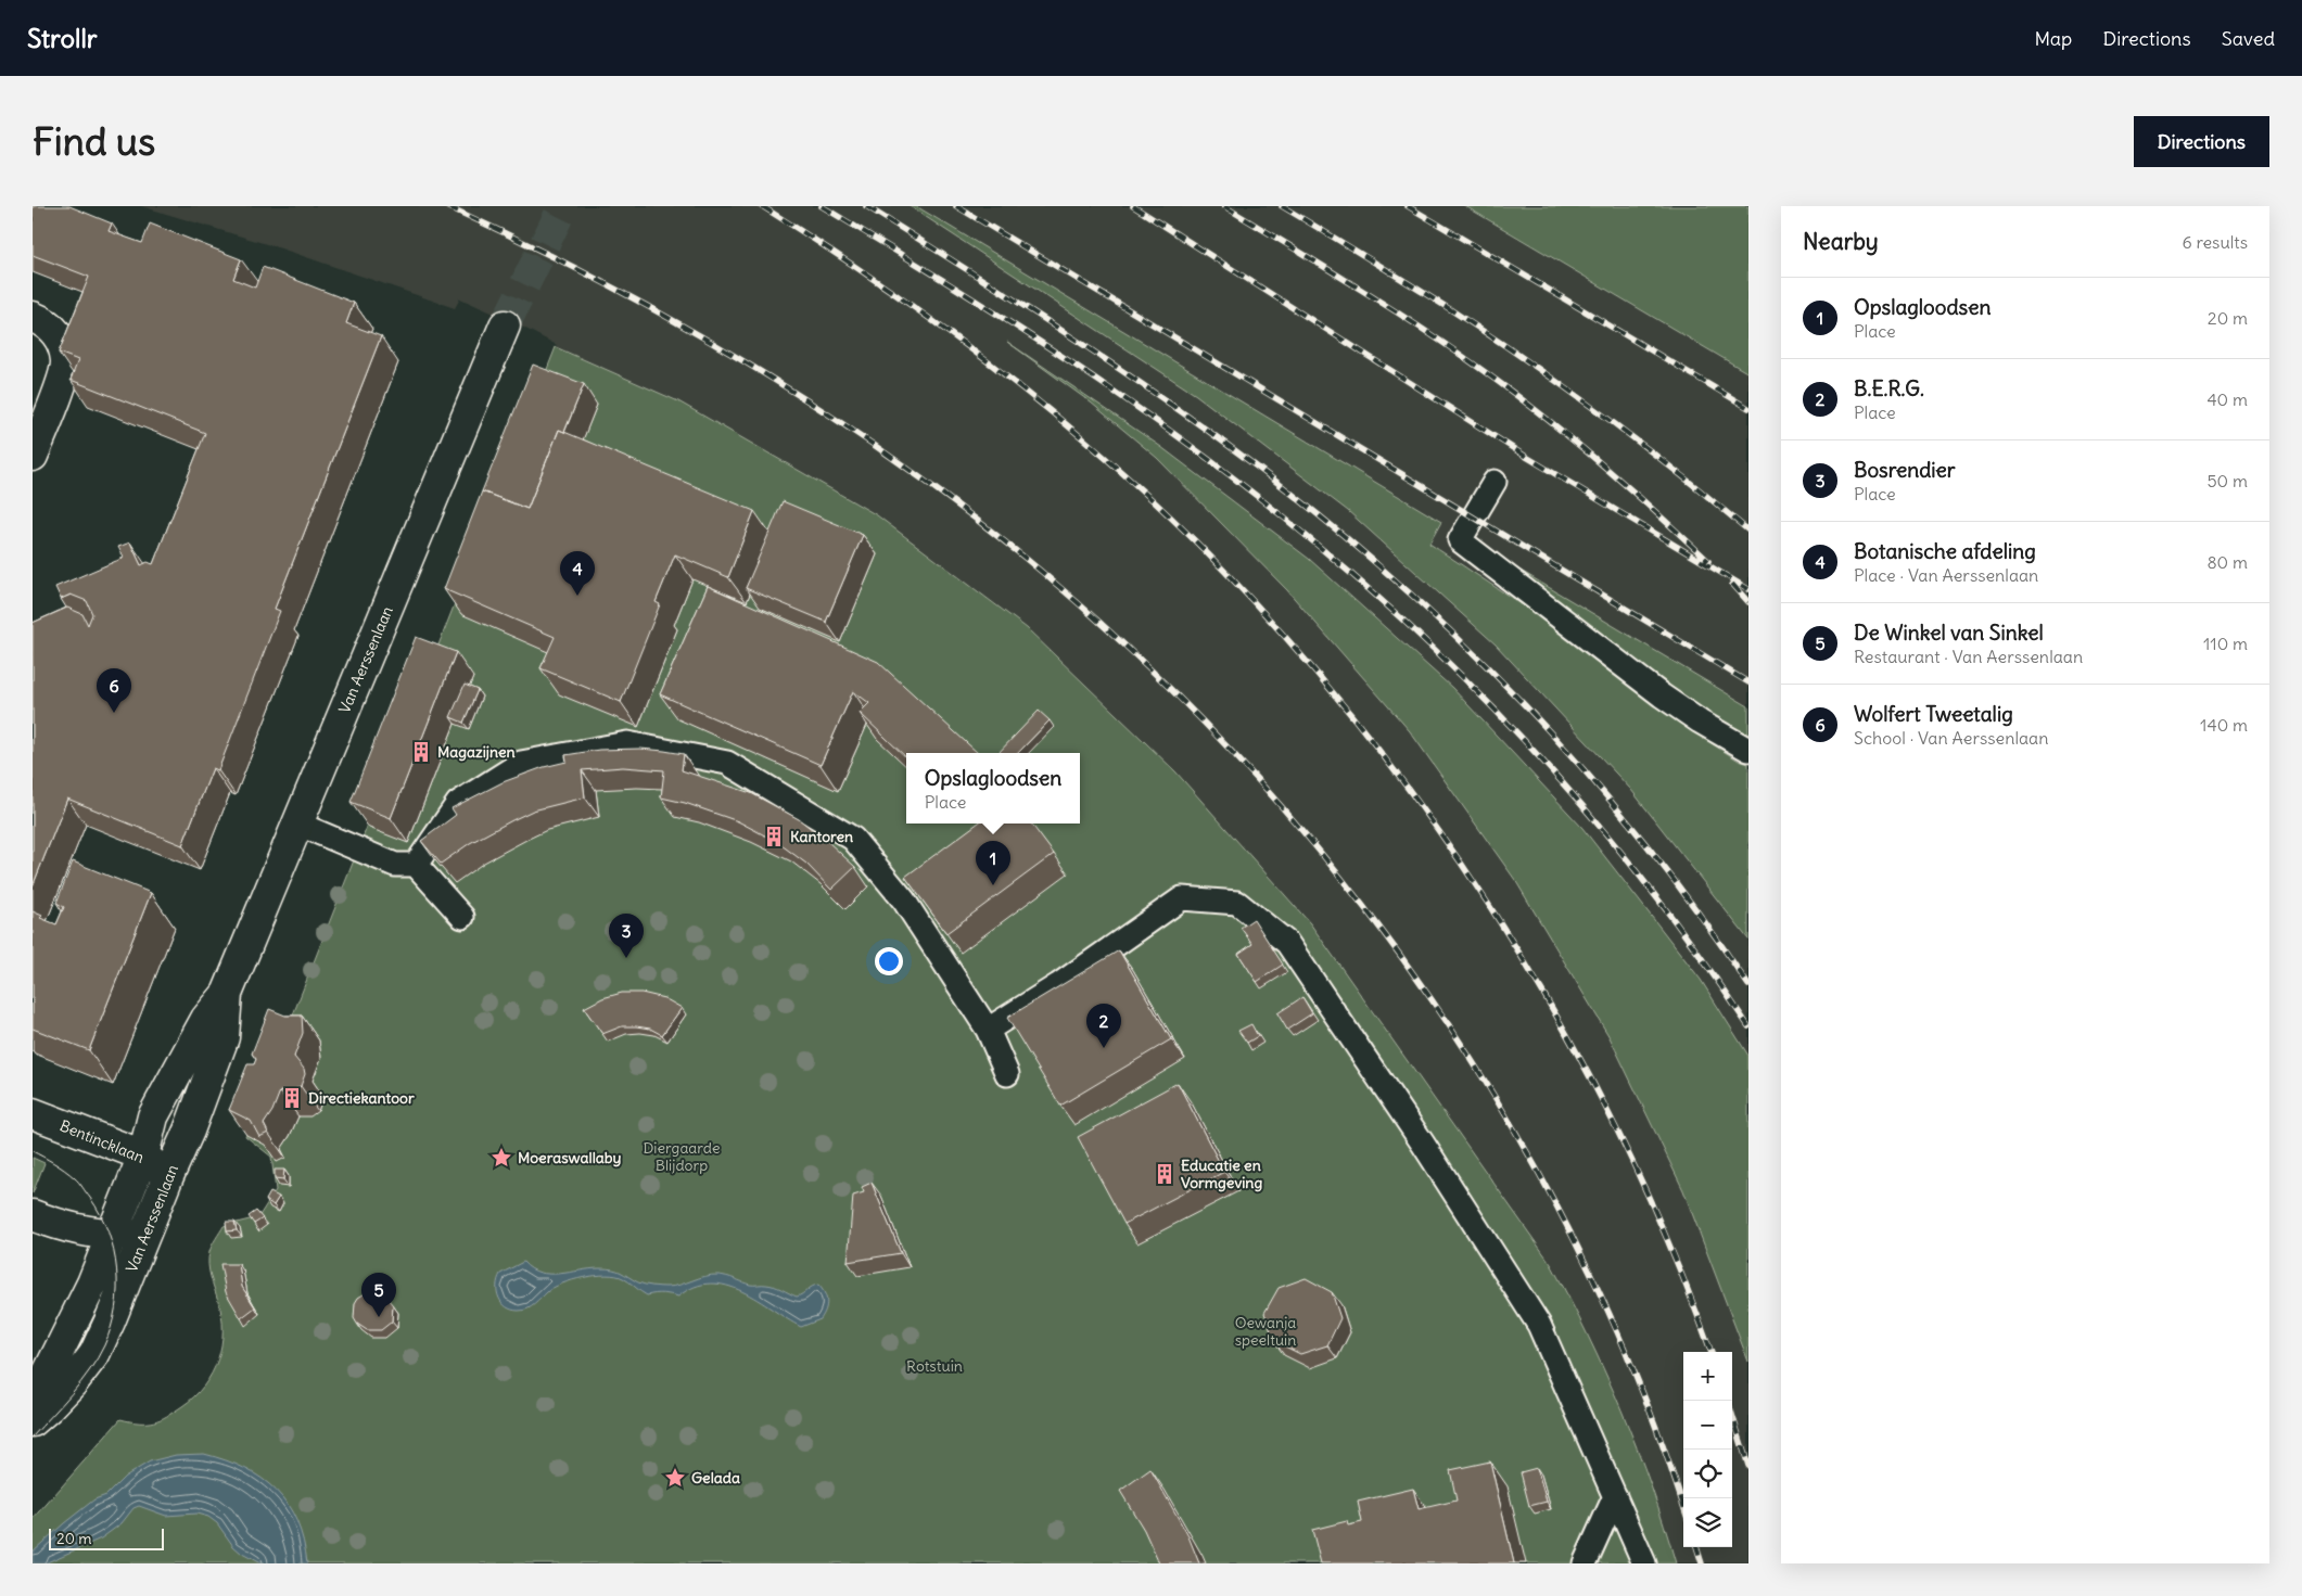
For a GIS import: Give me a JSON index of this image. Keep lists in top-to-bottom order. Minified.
{"streets":{"street":["Van Aerssenlaan","Bentincklaan"]},"crossings":[["Van Aerssenlaan","Bentincklaan"]],"parks":["Diergaarde Blijdorp","Oewanja speeltuin","Rotstuin"],"places":{"building":["Magazijnen","Kantoren","Directiekantoor","Educatie en Vormgeving"],"place":["Moeraswallaby","Gelada"]},"scale_bar":"20 m","page":{"header":"Strollr","nav":["Map","Directions","Saved"],"buttons":"Directions","title":"Find us","heading":["Nearby","6 results"],"list":[{"mark":"1","name":"Opslagloodsen","note":"Place","value":"20 m"},{"mark":"2","name":"B.E.R.G.","note":"Place","value":"40 m"},{"mark":"3","name":"Bosrendier","note":"Place","value":"50 m"},{"mark":"4","name":"Botanische afdeling","note":"Place · Van Aerssenlaan","value":"80 m"},{"mark":"5","name":"De Winkel van Sinkel","note":"Restaurant · Van Aerssenlaan","value":"110 m"},{"mark":"6","name":"Wolfert Tweetalig","note":"School · Van Aerssenlaan","value":"140 m"}],"pins":["4","6","1","3","2","5"],"popup":["Opslagloodsen","Place"],"map_buttons":["+","−"],"scale":"20 m"}}
